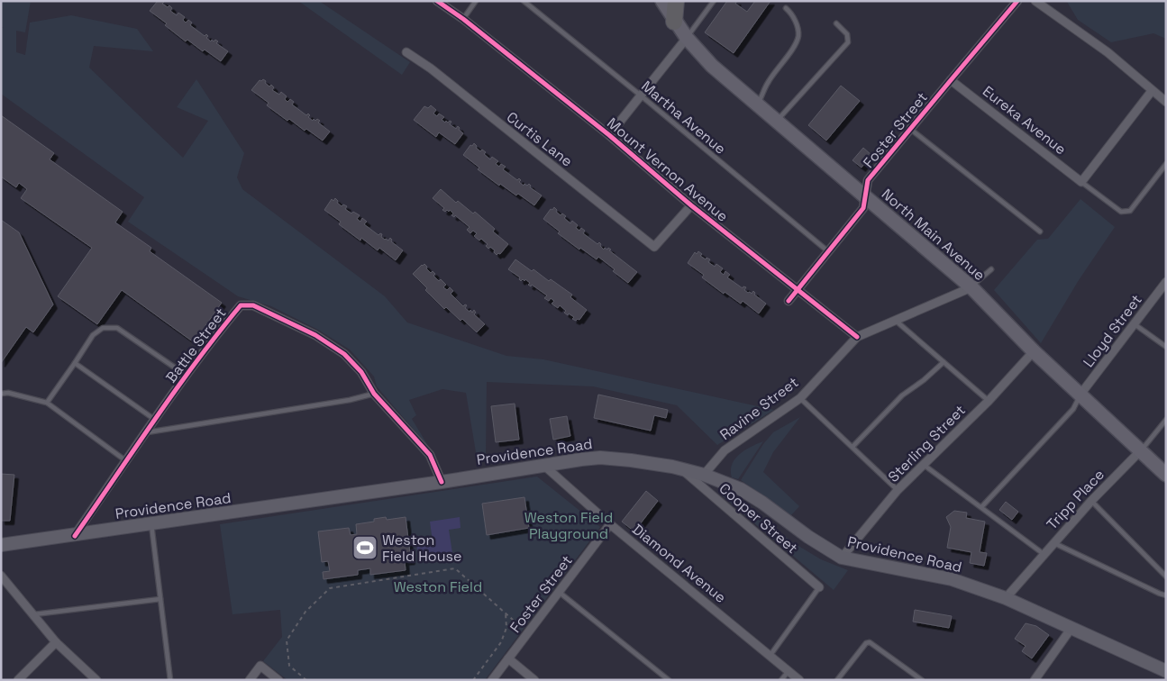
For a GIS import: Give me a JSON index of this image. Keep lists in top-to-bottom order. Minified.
{"streets":{"main road":["North Main Avenue","Providence Road"],"street":["Eureka Avenue","Foster Street","Curtis Lane","Mount Vernon Avenue","Lloyd Street","Battle Street","Ravine Street","Sterling Street","Tripp Place","Cooper Street","Diamond Avenue"],"lane":["Martha Avenue"]},"crossings":[["Martha Avenue","Foster Street"],["Eureka Avenue","Foster Street"],["Foster Street","Mount Vernon Avenue"],["Foster Street","North Main Avenue"],["Foster Street","Diamond Avenue"],["Curtis Lane","Mount Vernon Avenue"],["Mount Vernon Avenue","Ravine Street"],["North Main Avenue","Lloyd Street"],["North Main Avenue","Ravine Street"],["North Main Avenue","Sterling Street"],["North Main Avenue","Tripp Place"],["Battle Street","Providence Road"],["Ravine Street","Providence Road"],["Sterling Street","Providence Road"],["Providence Road","Tripp Place"],["Providence Road","Cooper Street"],["Providence Road","Diamond Avenue"]],"parks":["Weston Field Playground","Weston Field"],"places":{"sports":["Weston Field House"]}}
